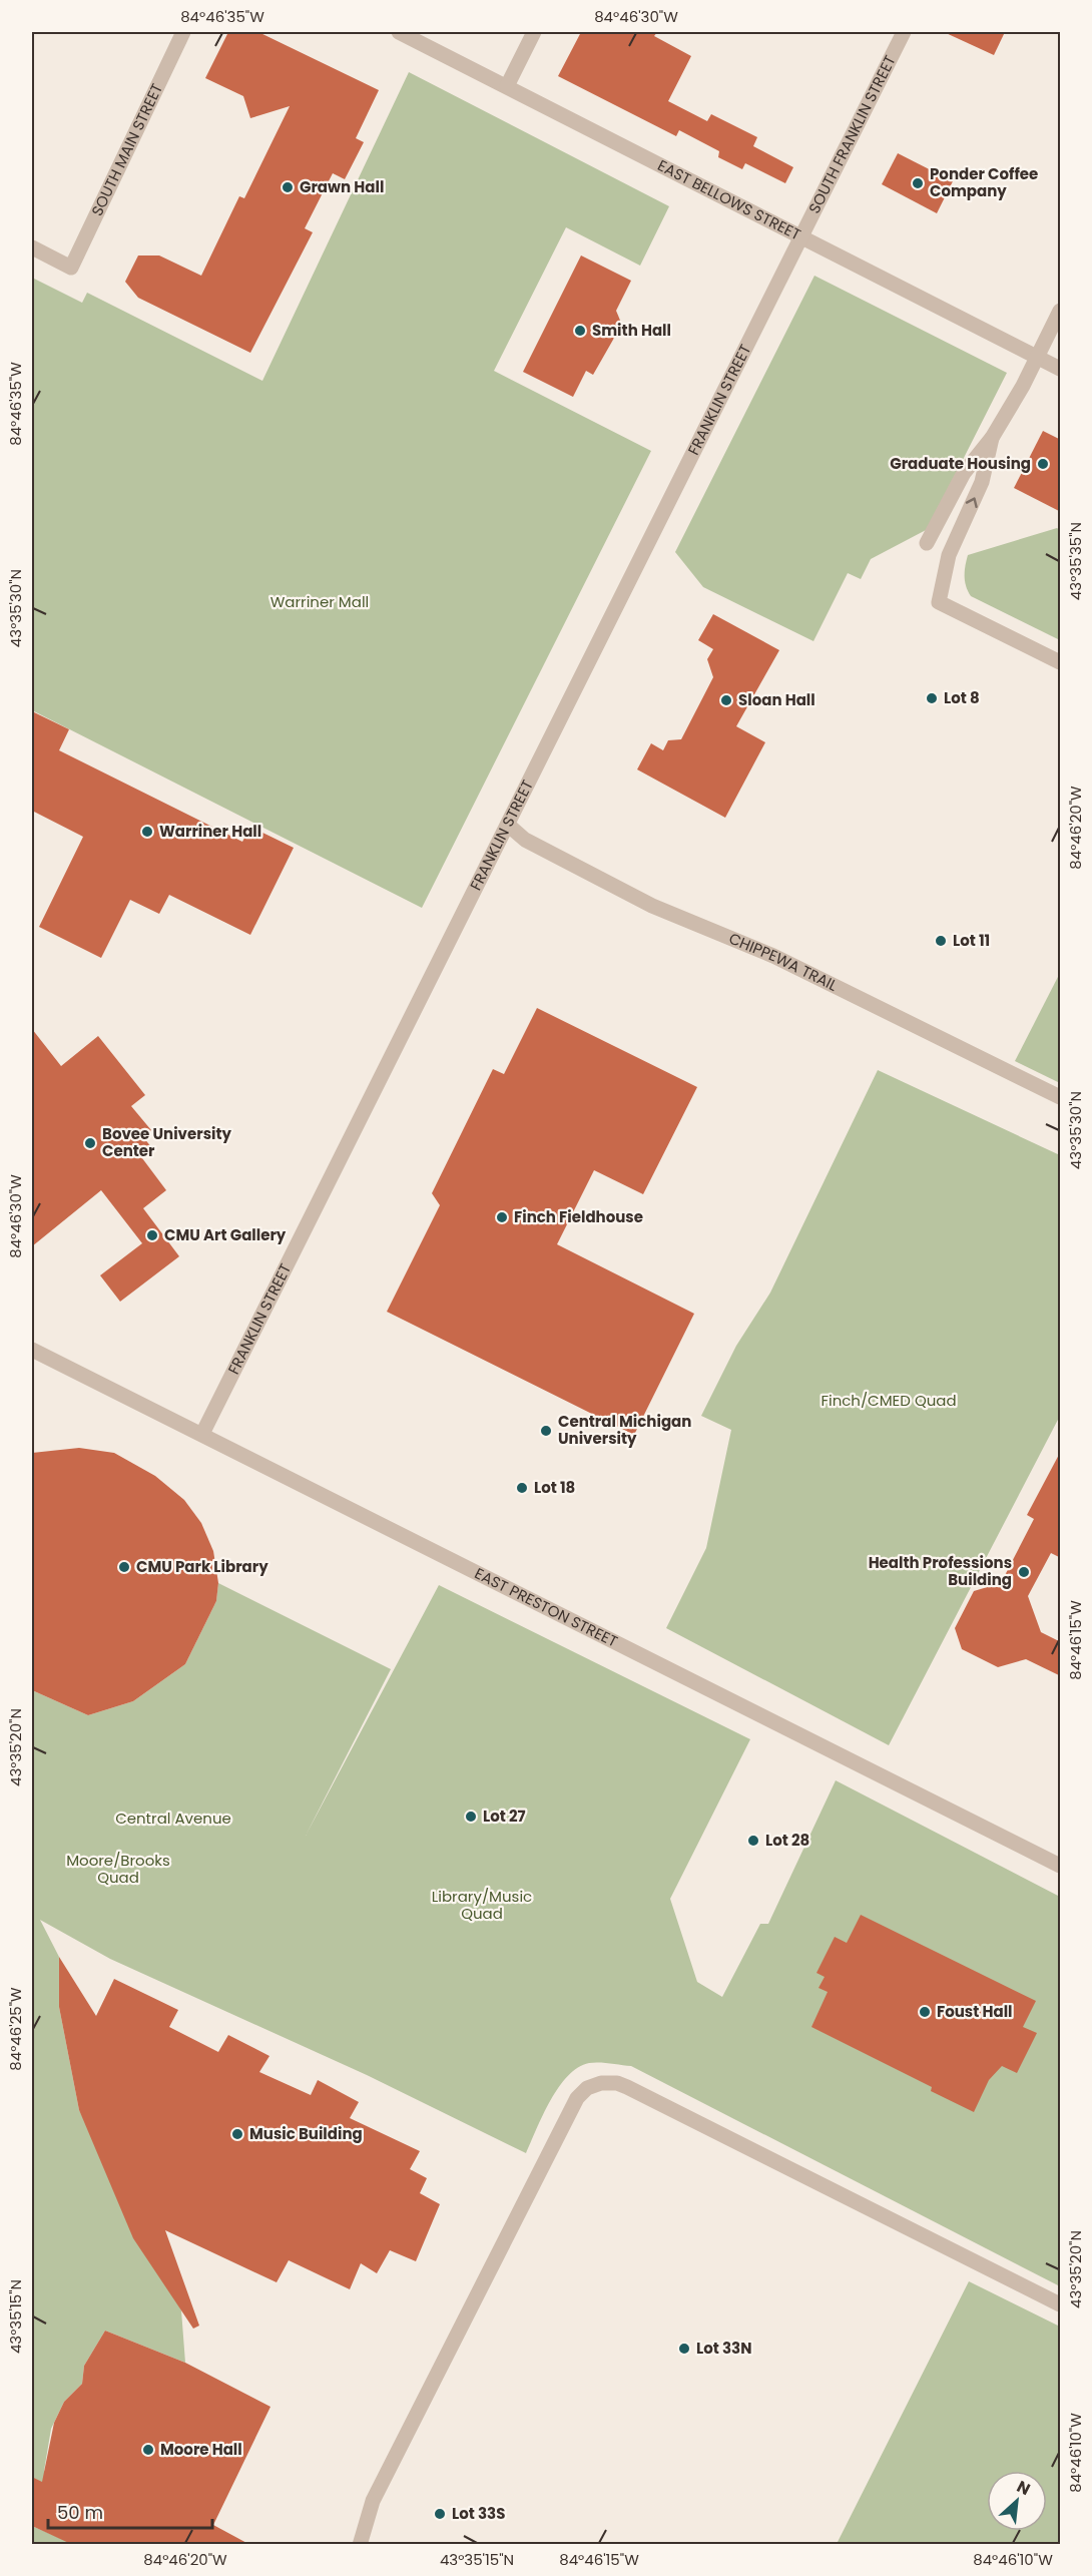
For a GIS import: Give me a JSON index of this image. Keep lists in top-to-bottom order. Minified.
{"streets":{"street":["SOUTH FRANKLIN STREET","SOUTH MAIN STREET","EAST BELLOWS STREET","FRANKLIN STREET","CHIPPEWA TRAIL","EAST PRESTON STREET"]},"crossings":[["SOUTH FRANKLIN STREET","EAST BELLOWS STREET"],["SOUTH FRANKLIN STREET","FRANKLIN STREET"],["EAST BELLOWS STREET","FRANKLIN STREET"],["FRANKLIN STREET","CHIPPEWA TRAIL"],["FRANKLIN STREET","EAST PRESTON STREET"]],"parks":["Warriner Mall","Finch/CMED Quad","Central Avenue","Moore/Brooks Quad","Library/Music Quad"],"places":["Ponder Coffee Company","Grawn Hall","Smith Hall","Graduate Housing","Lot 8","Sloan Hall","Warriner Hall","Lot 11","Bovee University Center","Finch Fieldhouse","CMU Art Gallery","Central Michigan University","Lot 18","CMU Park Library","Health Professions Building","Lot 27","Lot 28","Foust Hall","Music Building","Lot 33N","Moore Hall","Lot 33S"],"scale_bar":"50 m","north":"top right","coordinates":["84°46'35\"W","84°46'30\"W","43°35'35\"N","43°35'30\"N","84°46'20\"W","84°46'15\"W","43°35'20\"N","84°46'25\"W","43°35'15\"N","84°46'10\"W"]}
